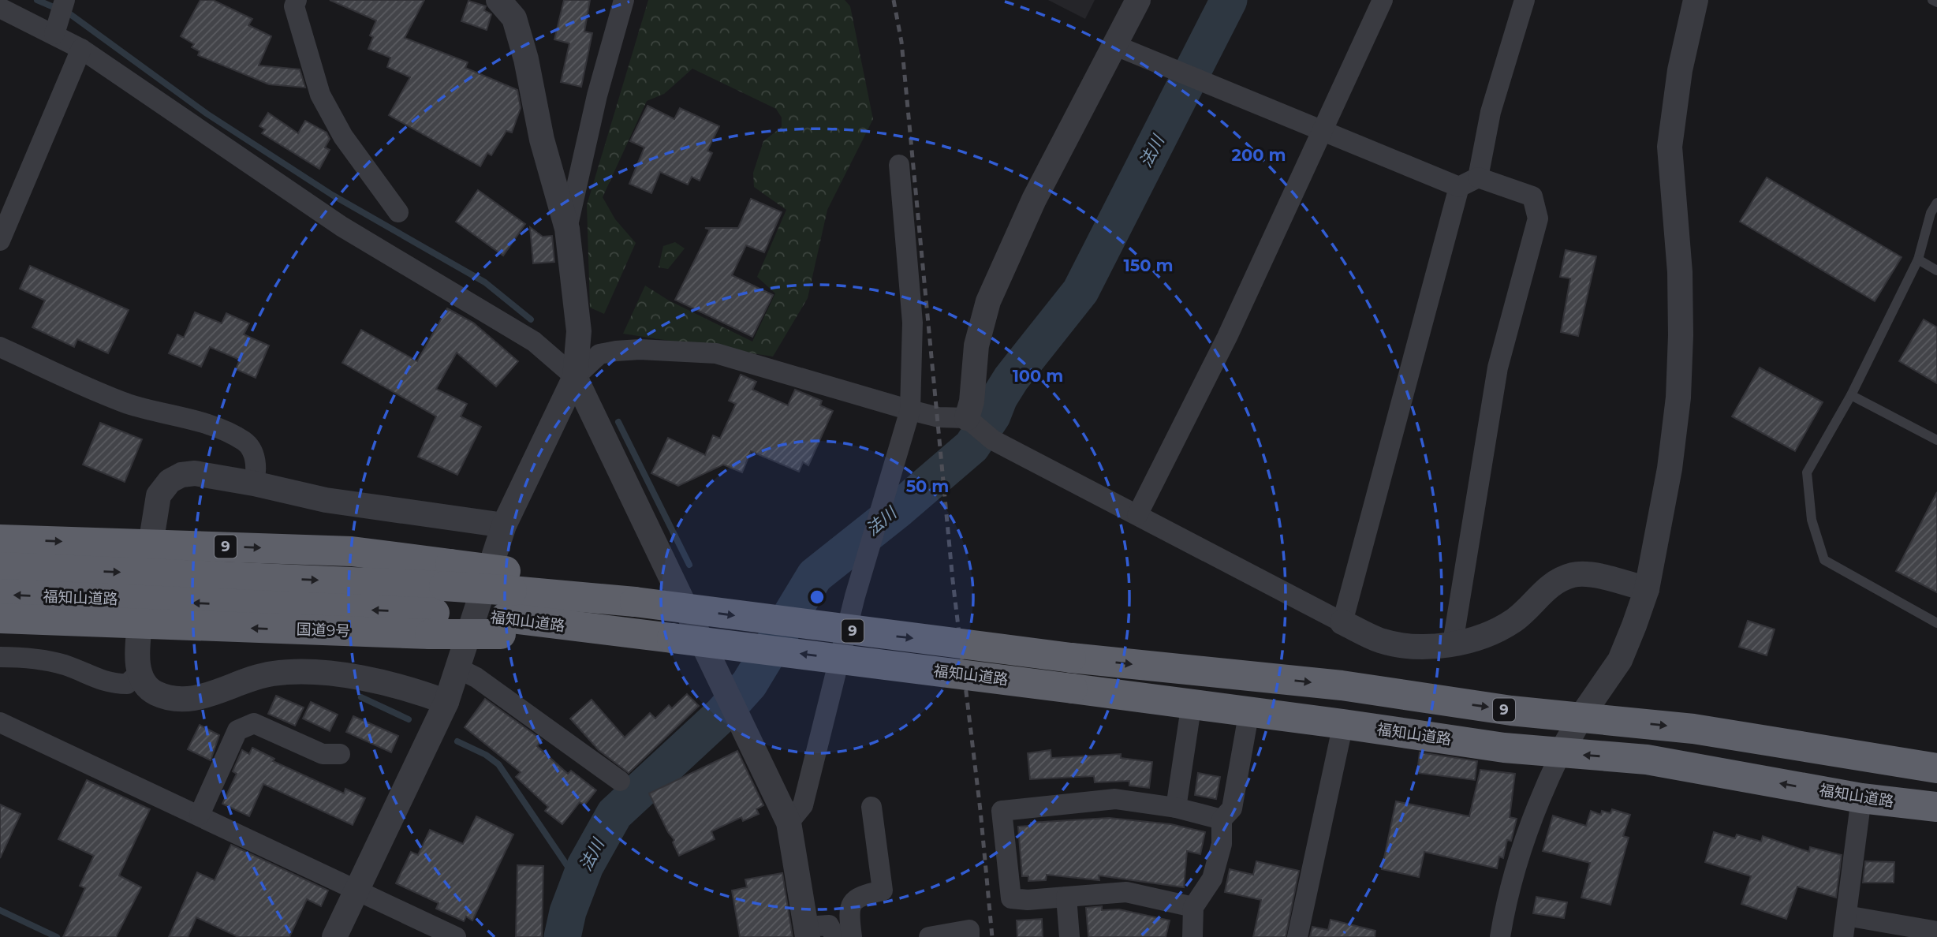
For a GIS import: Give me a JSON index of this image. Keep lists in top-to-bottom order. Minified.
{"streets":{"highway":["9","福知山道路","国道9号"]},"crossings":[["福知山道路","国道9号"]],"water":["法川"],"rings":["200 m","150 m","100 m","50 m"]}
